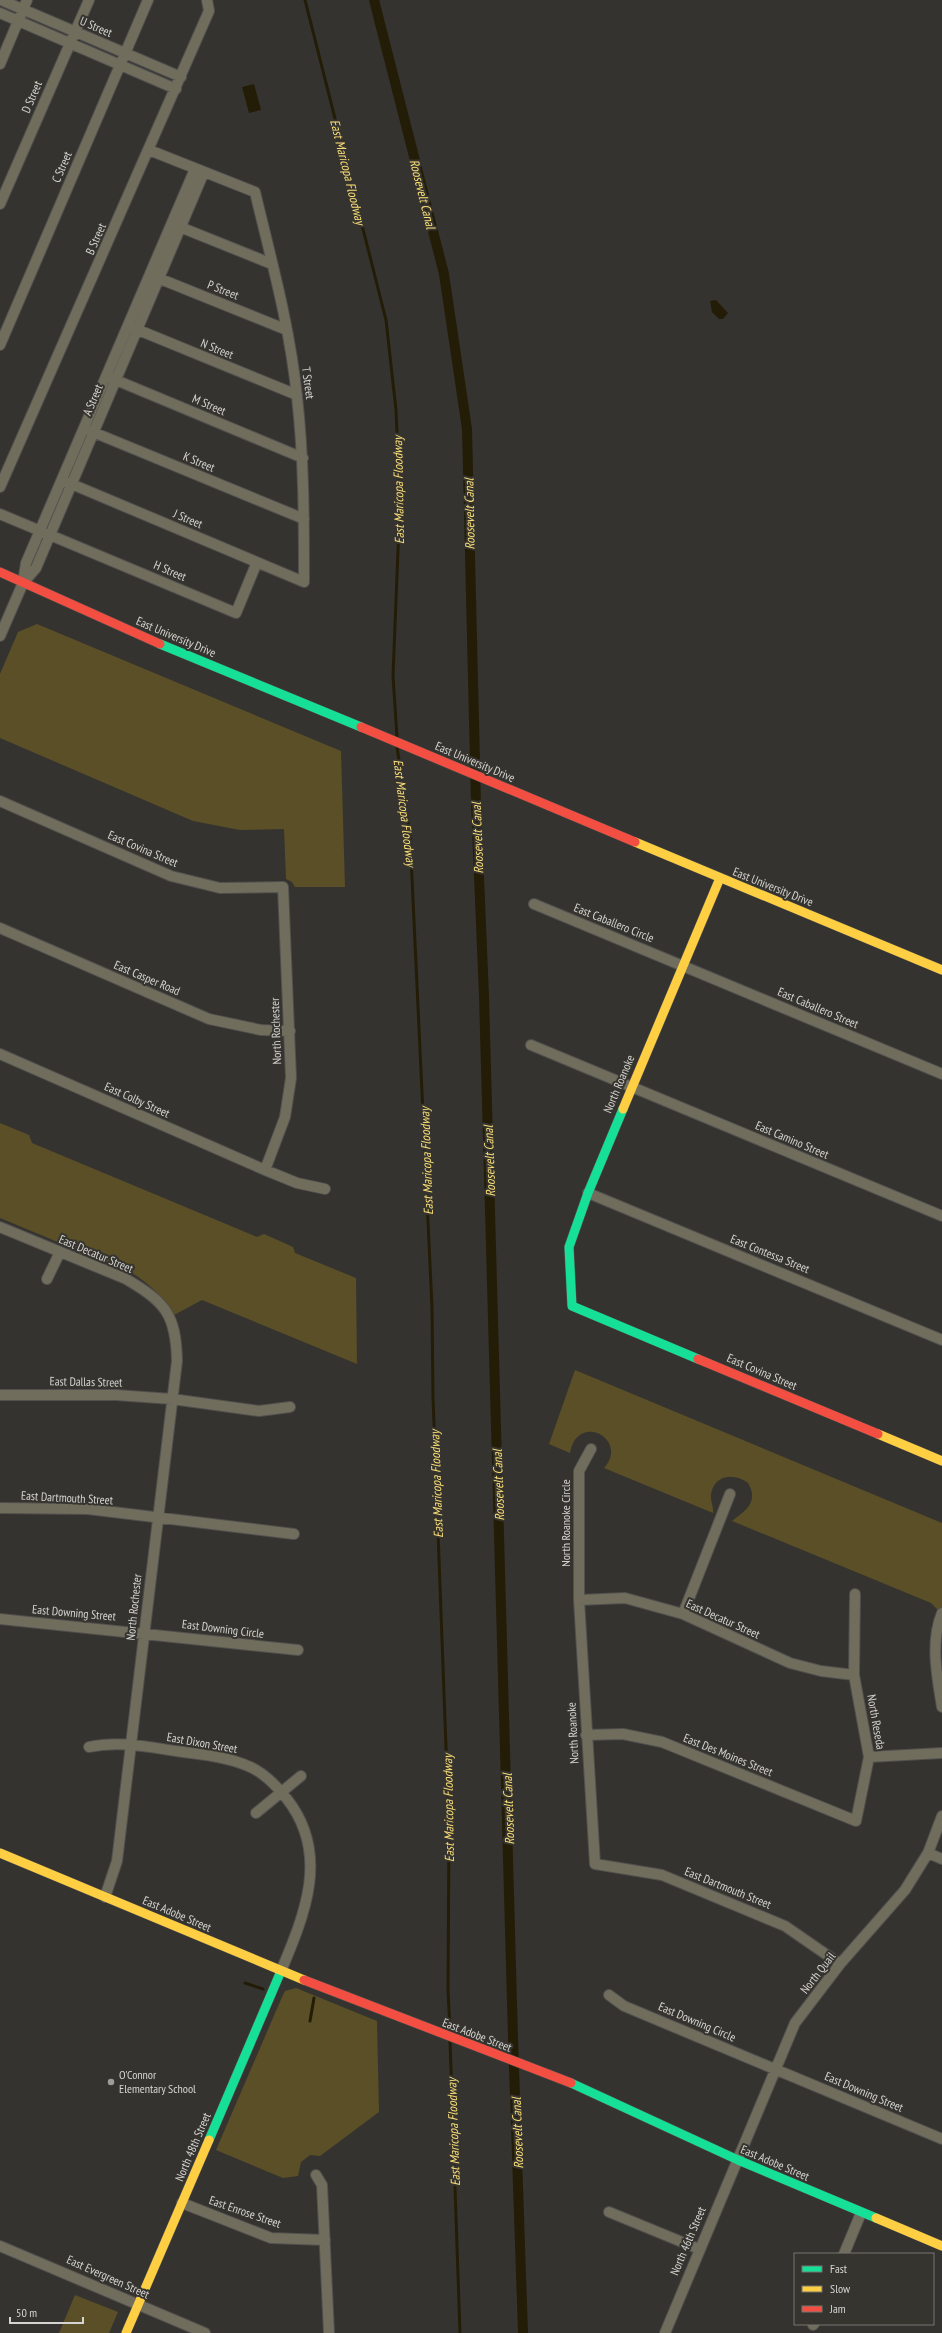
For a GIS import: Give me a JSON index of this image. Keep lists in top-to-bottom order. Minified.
{"streets":{"street":["U Street","D Street","C Street","B Street","P Street","N Street","T Street","A Street","M Street","K Street","J Street","H Street","East University Drive","East Covina Street","East Caballero Circle","East Casper Road","East Caballero Street","North Rochester","North Roanoke","East Colby Street","East Camino Street","East Decatur Street","East Contessa Street","East Dallas Street","East Dartmouth Street","North Roanoke Circle","East Downing Street","East Downing Circle","North Reseda","East Dixon Street","East Des Moines Street","East Adobe Street","North Quail","North 48th Street","East Enrose Street","North 46th Street","East Evergreen Street"]},"crossings":[["U Street","D Street"],["U Street","C Street"],["U Street","B Street"],["P Street","T Street"],["P Street","A Street"],["N Street","T Street"],["N Street","A Street"],["T Street","A Street"],["T Street","M Street"],["T Street","K Street"],["T Street","J Street"],["A Street","M Street"],["A Street","K Street"],["A Street","J Street"],["A Street","H Street"],["A Street","East University Drive"],["J Street","H Street"],["East University Drive","North Roanoke"],["East Covina Street","North Rochester"],["East Covina Street","North Roanoke"],["East Caballero Circle","East Caballero Street"],["East Caballero Circle","North Roanoke"],["East Casper Road","North Rochester"],["East Caballero Street","North Roanoke"],["North Rochester","East Colby Street"],["North Rochester","East Decatur Street"],["North Rochester","East Dallas Street"],["North Rochester","East Dartmouth Street"],["North Rochester","East Downing Street"],["North Rochester","East Downing Circle"],["North Rochester","East Dixon Street"],["North Rochester","East Adobe Street"],["North Roanoke","East Camino Street"],["North Roanoke","East Decatur Street"],["North Roanoke","East Contessa Street"],["North Roanoke","East Dartmouth Street"],["North Roanoke","North Roanoke Circle"],["North Roanoke","East Des Moines Street"],["East Decatur Street","North Roanoke Circle"],["East Decatur Street","North Reseda"],["East Dartmouth Street","North Quail"],["East Downing Street","East Downing Circle"],["East Downing Street","North Quail"],["East Downing Circle","North Quail"],["North Reseda","East Des Moines Street"],["East Dixon Street","East Adobe Street"],["East Dixon Street","North 48th Street"],["East Adobe Street","North Quail"],["East Adobe Street","North 48th Street"],["East Adobe Street","North 46th Street"],["North Quail","North 46th Street"],["North 48th Street","East Enrose Street"],["North 48th Street","East Evergreen Street"]],"water":["East Maricopa Floodway","Roosevelt Canal"],"places":["O'Connor Elementary School"],"legend":["Fast","Slow","Jam"],"scale_bar":"50 m"}
